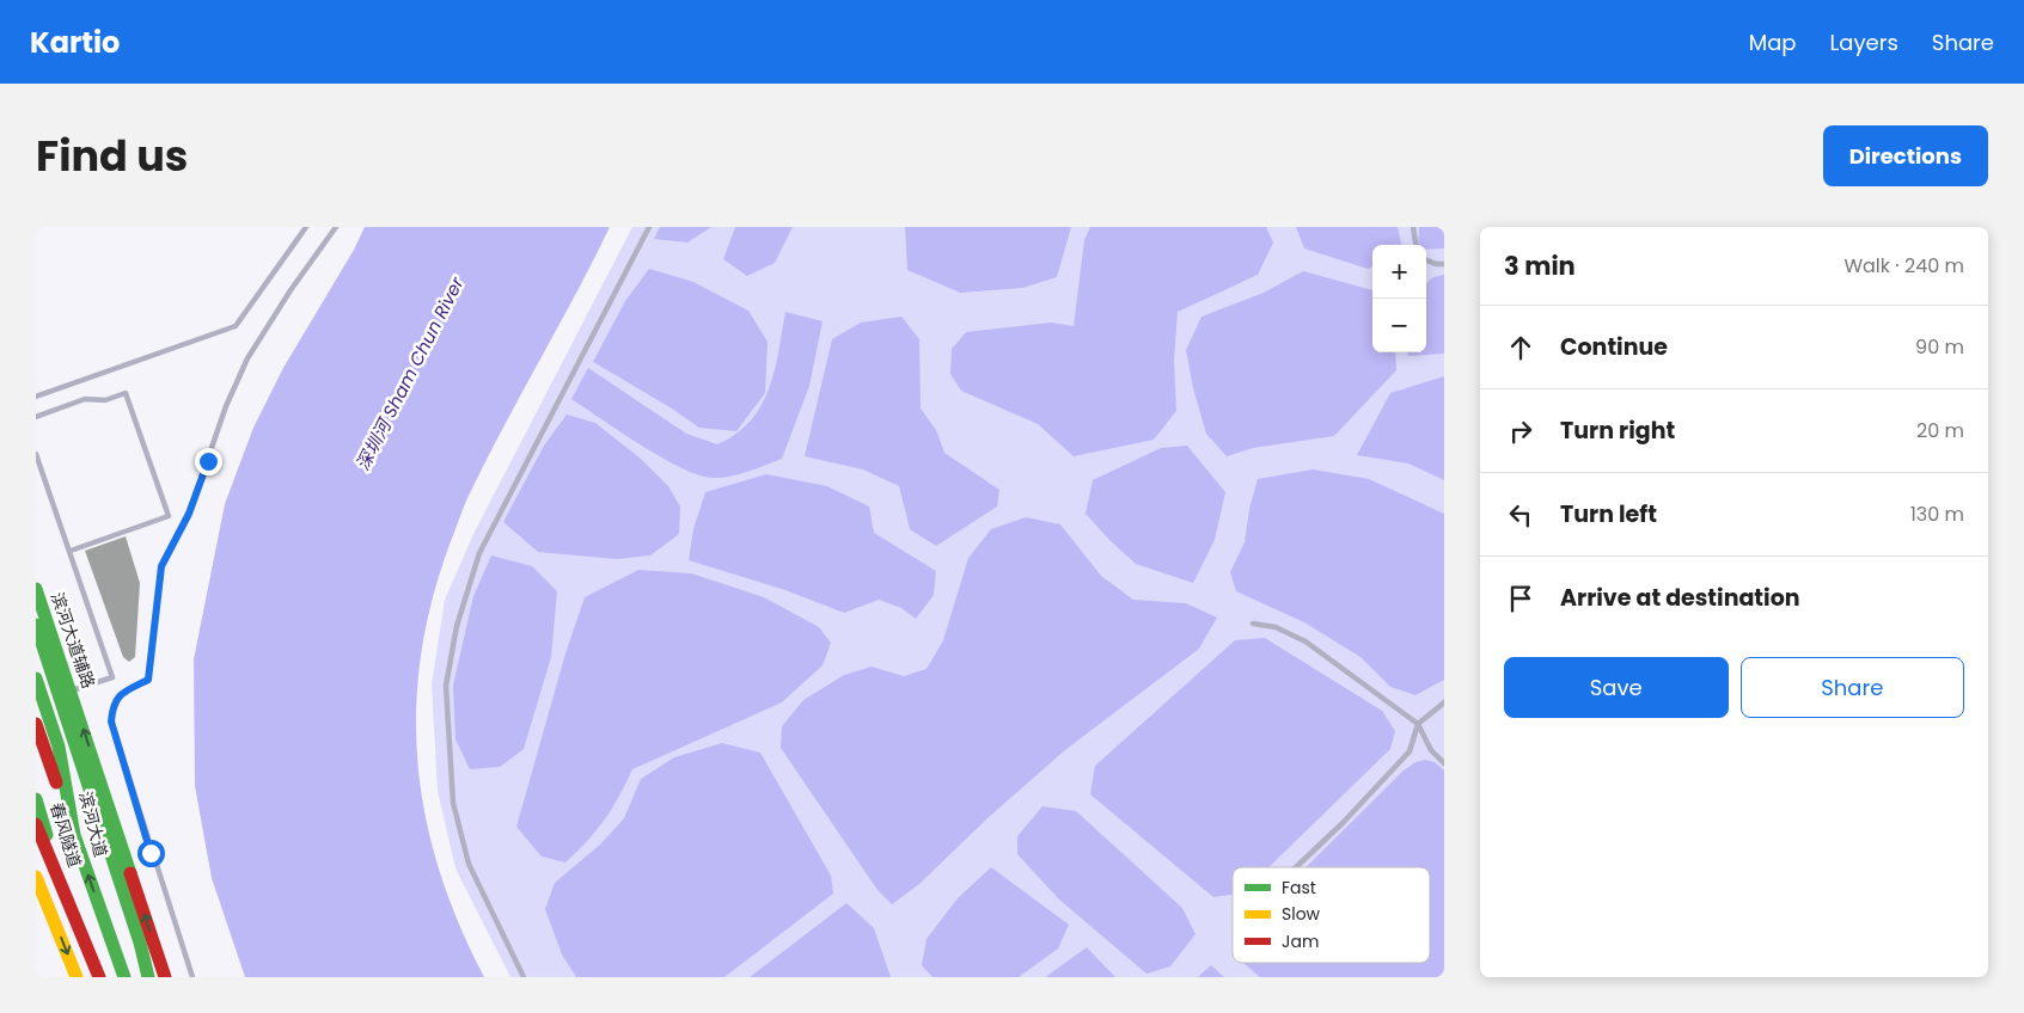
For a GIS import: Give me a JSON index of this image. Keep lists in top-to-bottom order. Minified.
{"streets":{"main road":["滨河大道辅路","滨河大道","春风隧道"]},"crossings":[["滨河大道","春风隧道"]],"water":["深圳河 Sham Chun River"],"legend":["Fast","Slow","Jam"],"page":{"header":"Kartio","nav":["Map","Layers","Share"],"title":"Find us","buttons":["Directions",["Save","Share"]],"heading":["3 min","Walk · 240 m"],"map_buttons":["+","−"],"list":[["Continue","90 m"],["Turn right","20 m"],["Turn left","130 m"],"Arrive at destination"]}}
